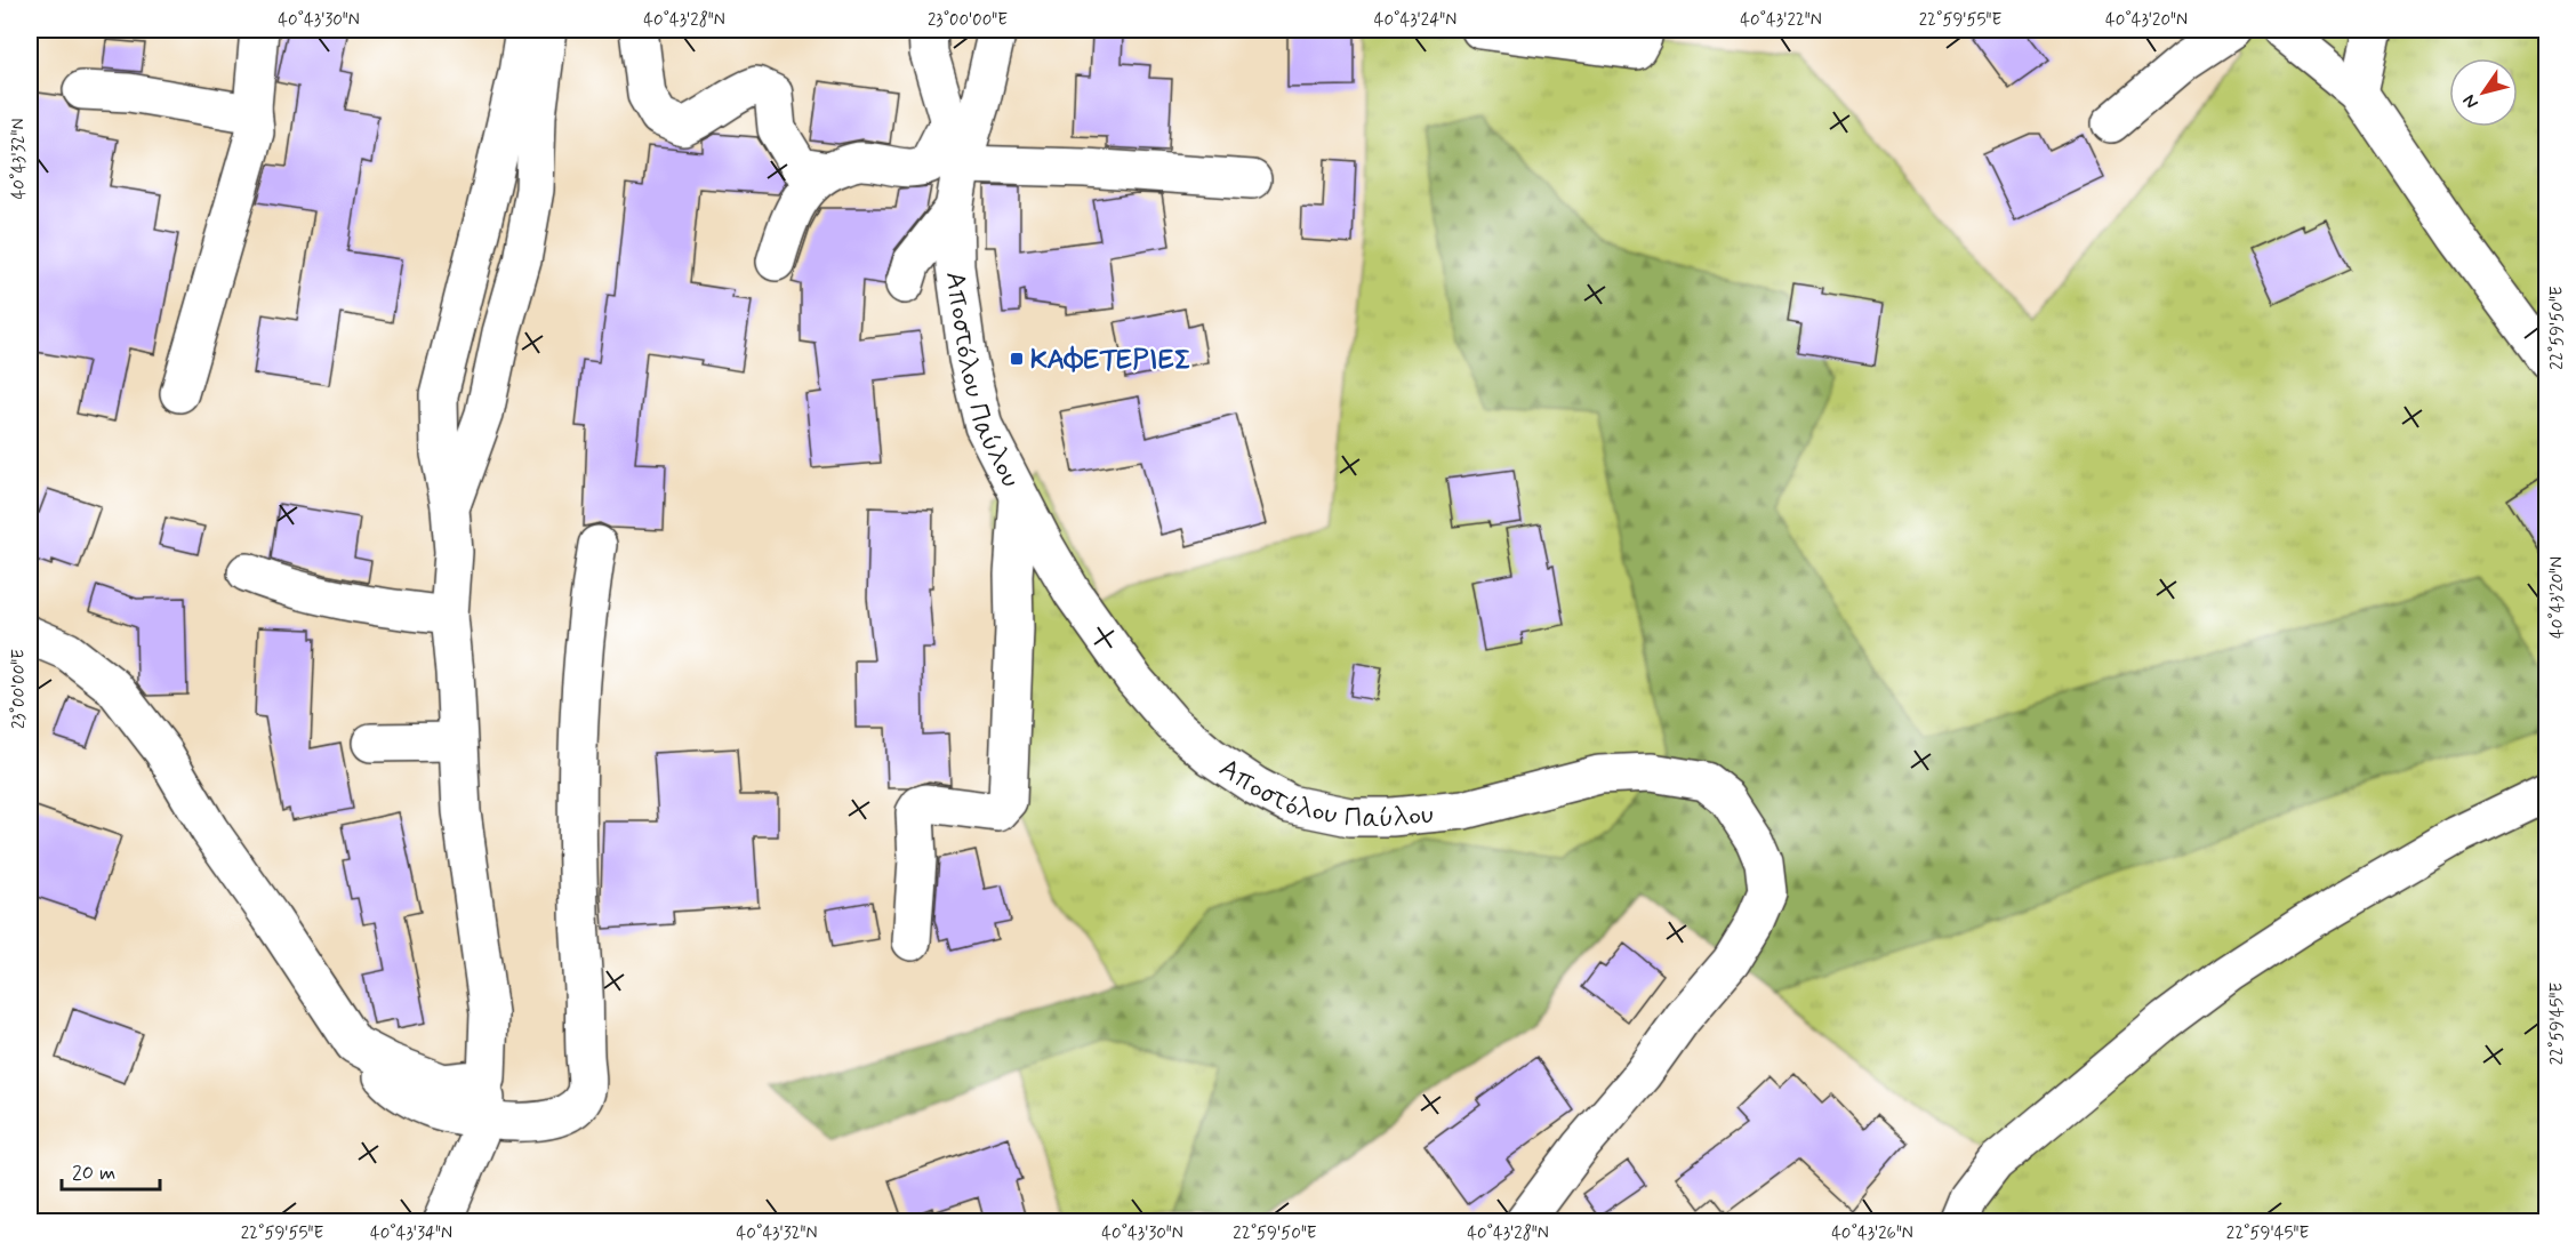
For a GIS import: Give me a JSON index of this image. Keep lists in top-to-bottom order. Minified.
{"streets":{"street":["Αποστόλου Παύλου"]},"places":{"transit":["ΚΑΦΕΤΕΡΙΕΣ"]},"scale_bar":"20 m","north":"bottom left","coordinates":["40°43'30\"N","40°43'28\"N","23°00'00\"E","40°43'24\"N","40°43'22\"N","22°59'55\"E","40°43'20\"N","40°43'32\"N","22°59'50\"E","22°59'45\"E","40°43'34\"N","40°43'26\"N"]}
